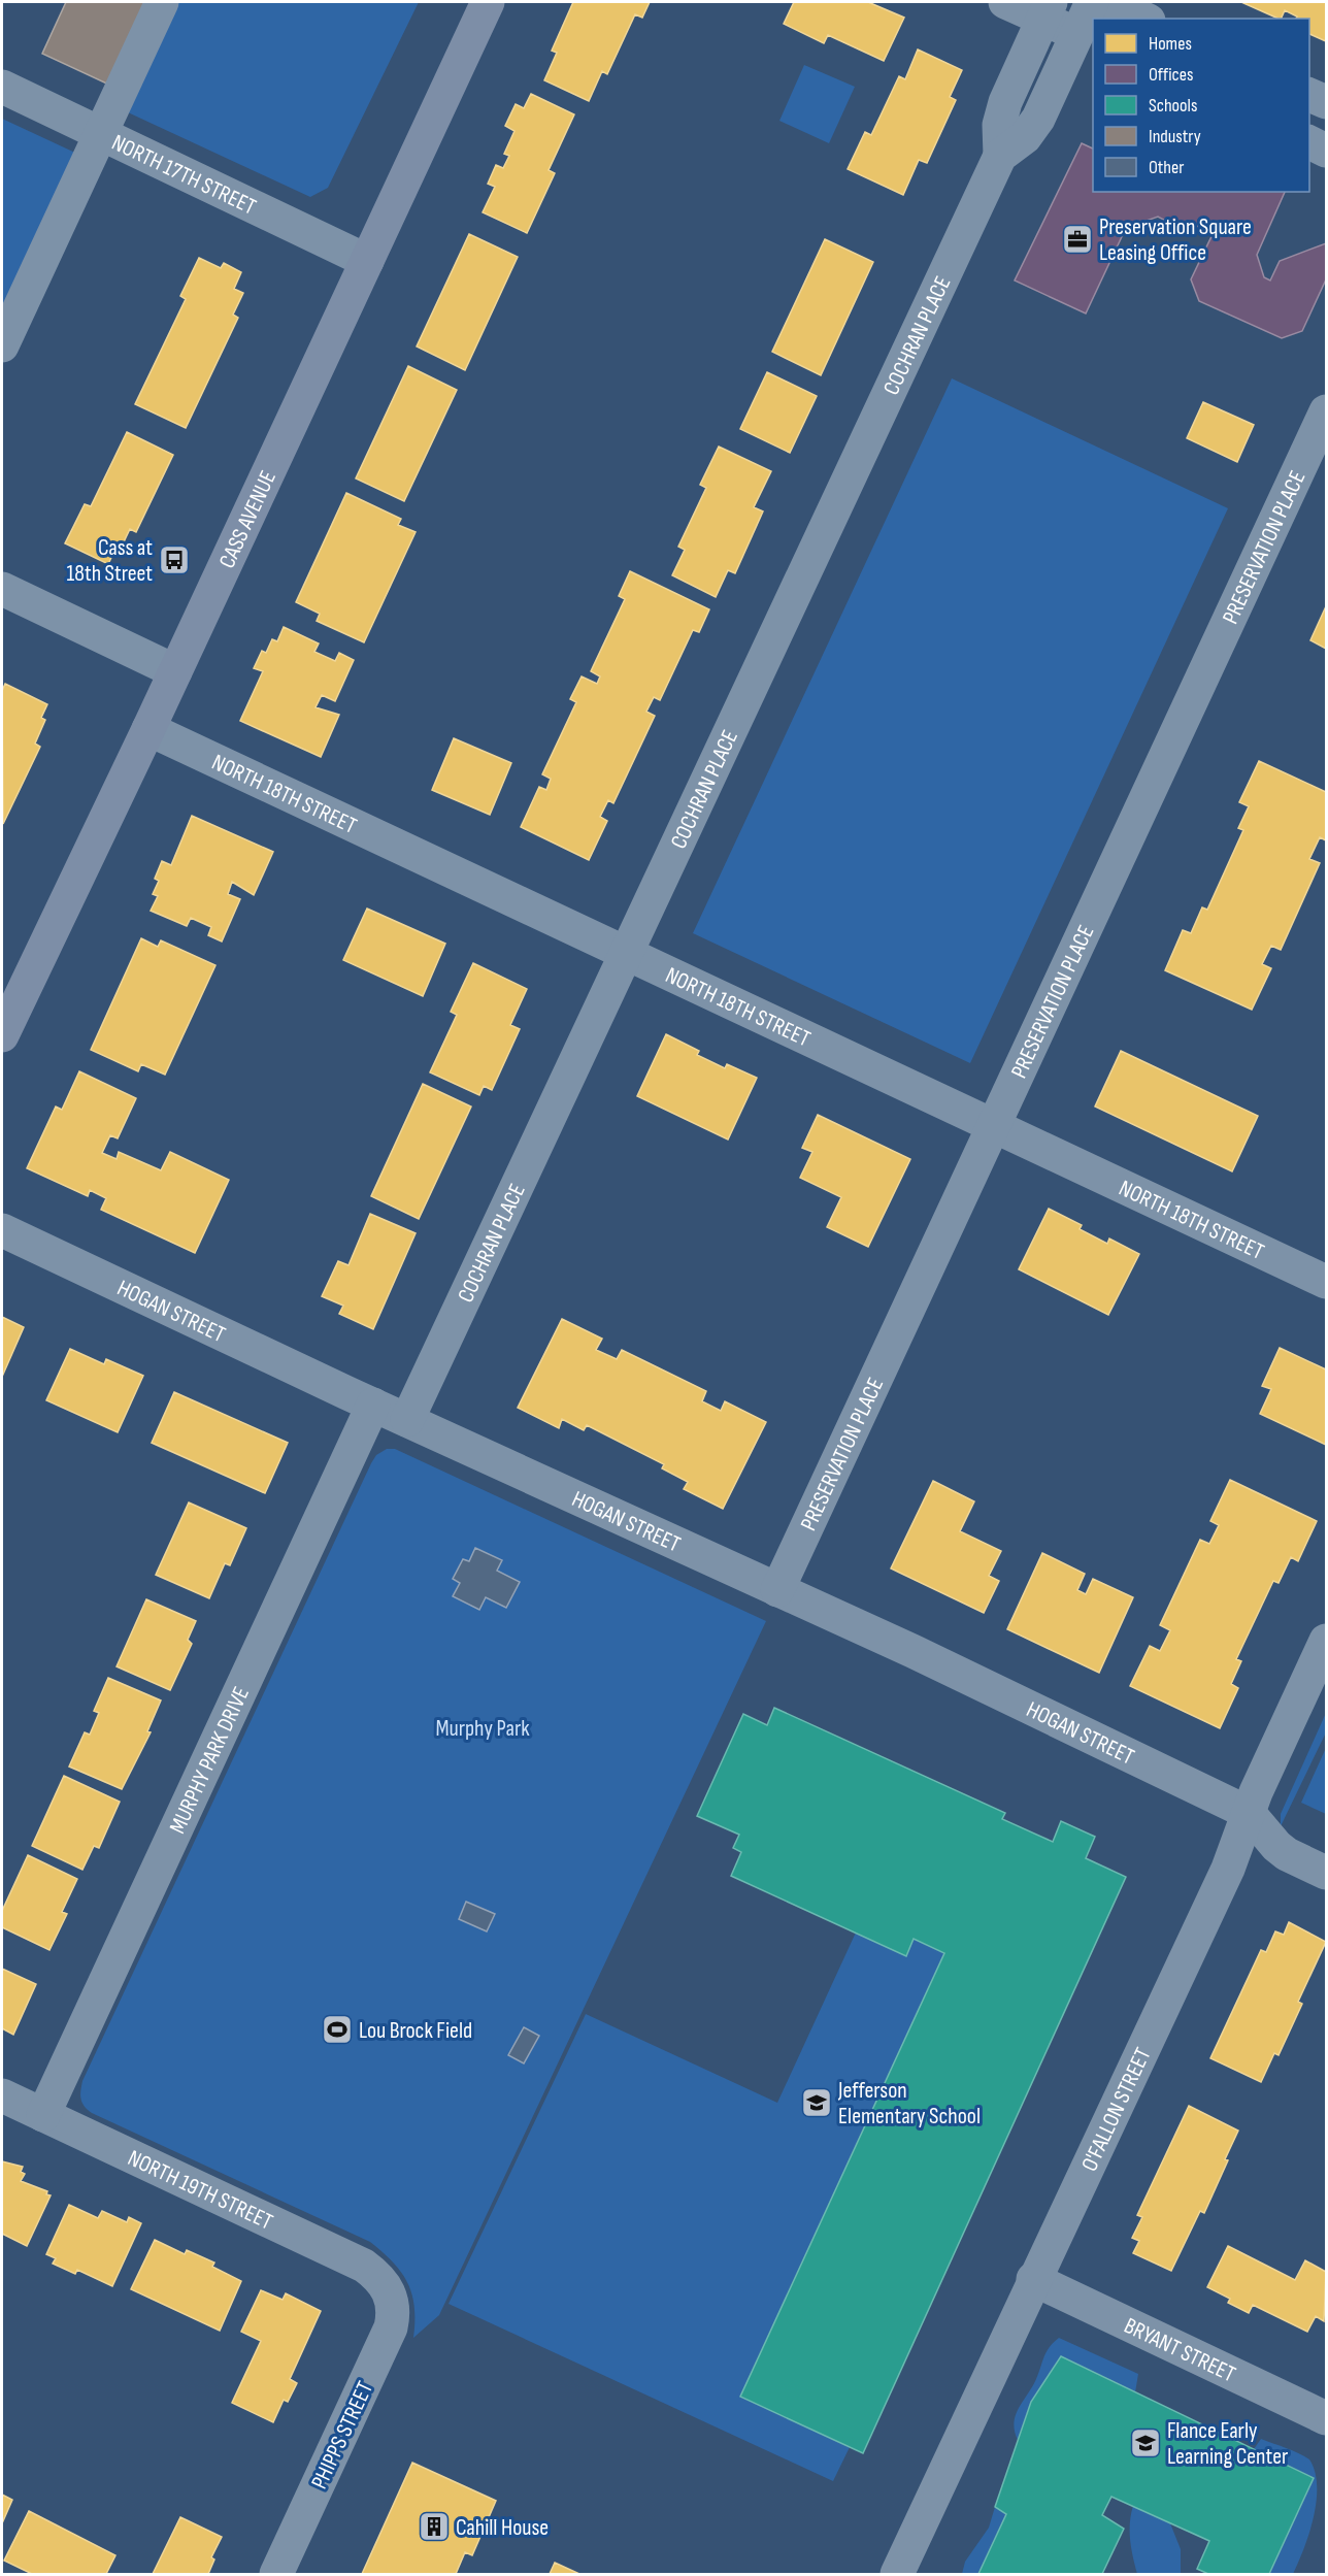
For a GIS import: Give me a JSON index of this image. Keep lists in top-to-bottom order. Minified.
{"streets":{"main road":["CASS AVENUE"],"street":["NORTH 17TH STREET","COCHRAN PLACE","PRESERVATION PLACE","NORTH 18TH STREET","HOGAN STREET","MURPHY PARK DRIVE","O'FALLON STREET","NORTH 19TH STREET","BRYANT STREET","PHIPPS STREET"]},"crossings":[["NORTH 17TH STREET","CASS AVENUE"],["COCHRAN PLACE","NORTH 18TH STREET"],["COCHRAN PLACE","HOGAN STREET"],["CASS AVENUE","NORTH 18TH STREET"],["PRESERVATION PLACE","NORTH 18TH STREET"],["PRESERVATION PLACE","HOGAN STREET"],["HOGAN STREET","MURPHY PARK DRIVE"],["HOGAN STREET","O'FALLON STREET"],["MURPHY PARK DRIVE","NORTH 19TH STREET"],["O'FALLON STREET","BRYANT STREET"],["NORTH 19TH STREET","PHIPPS STREET"]],"parks":["Murphy Park"],"places":{"office":["Preservation Square Leasing Office"],"bus stop":["Cass at 18th Street"],"sports":["Lou Brock Field"],"school or university":["Jefferson Elementary School","Flance Early Learning Center"],"building":["Cahill House"]},"legend":["Homes","Offices","Schools","Industry","Other"]}
